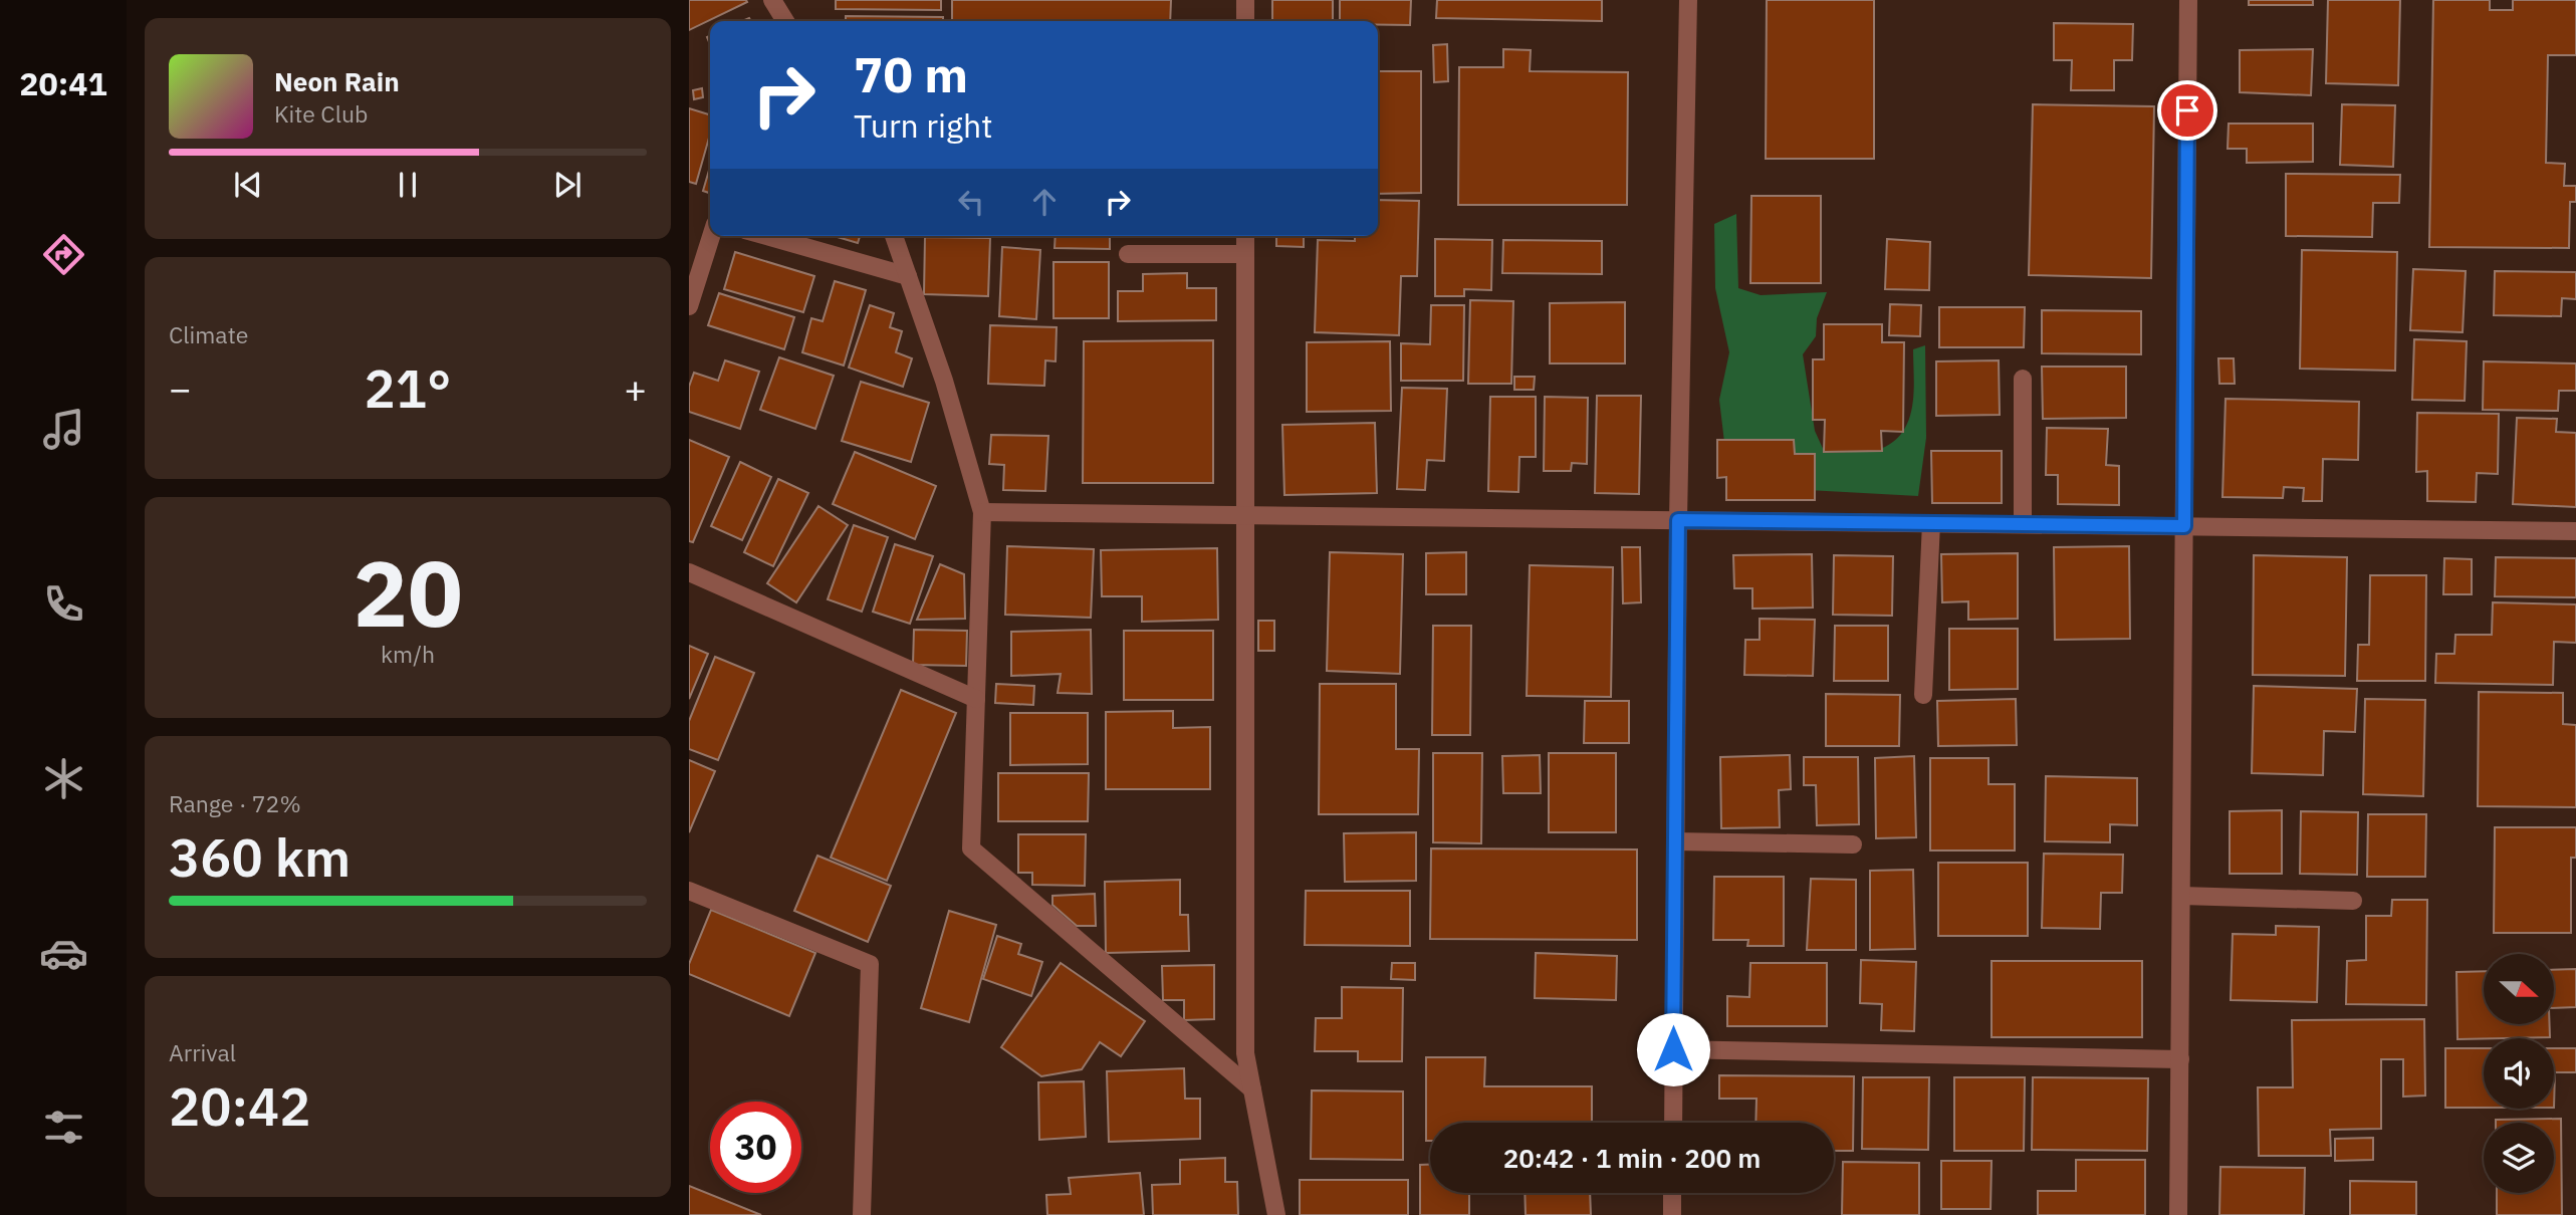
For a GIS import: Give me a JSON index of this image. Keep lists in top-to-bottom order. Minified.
{"north":"right","page":{"tabs":"20:41","turn":["70 m","Turn right"],"song":["Neon Rain","Kite Club"],"tile":["Climate",["20","km/h"],["Range · 72%","360 km"],["Arrival","20:42"]],"heat":["−","21°","+"],"limit":"30","trip":"20:42 · 1 min · 200 m"}}
